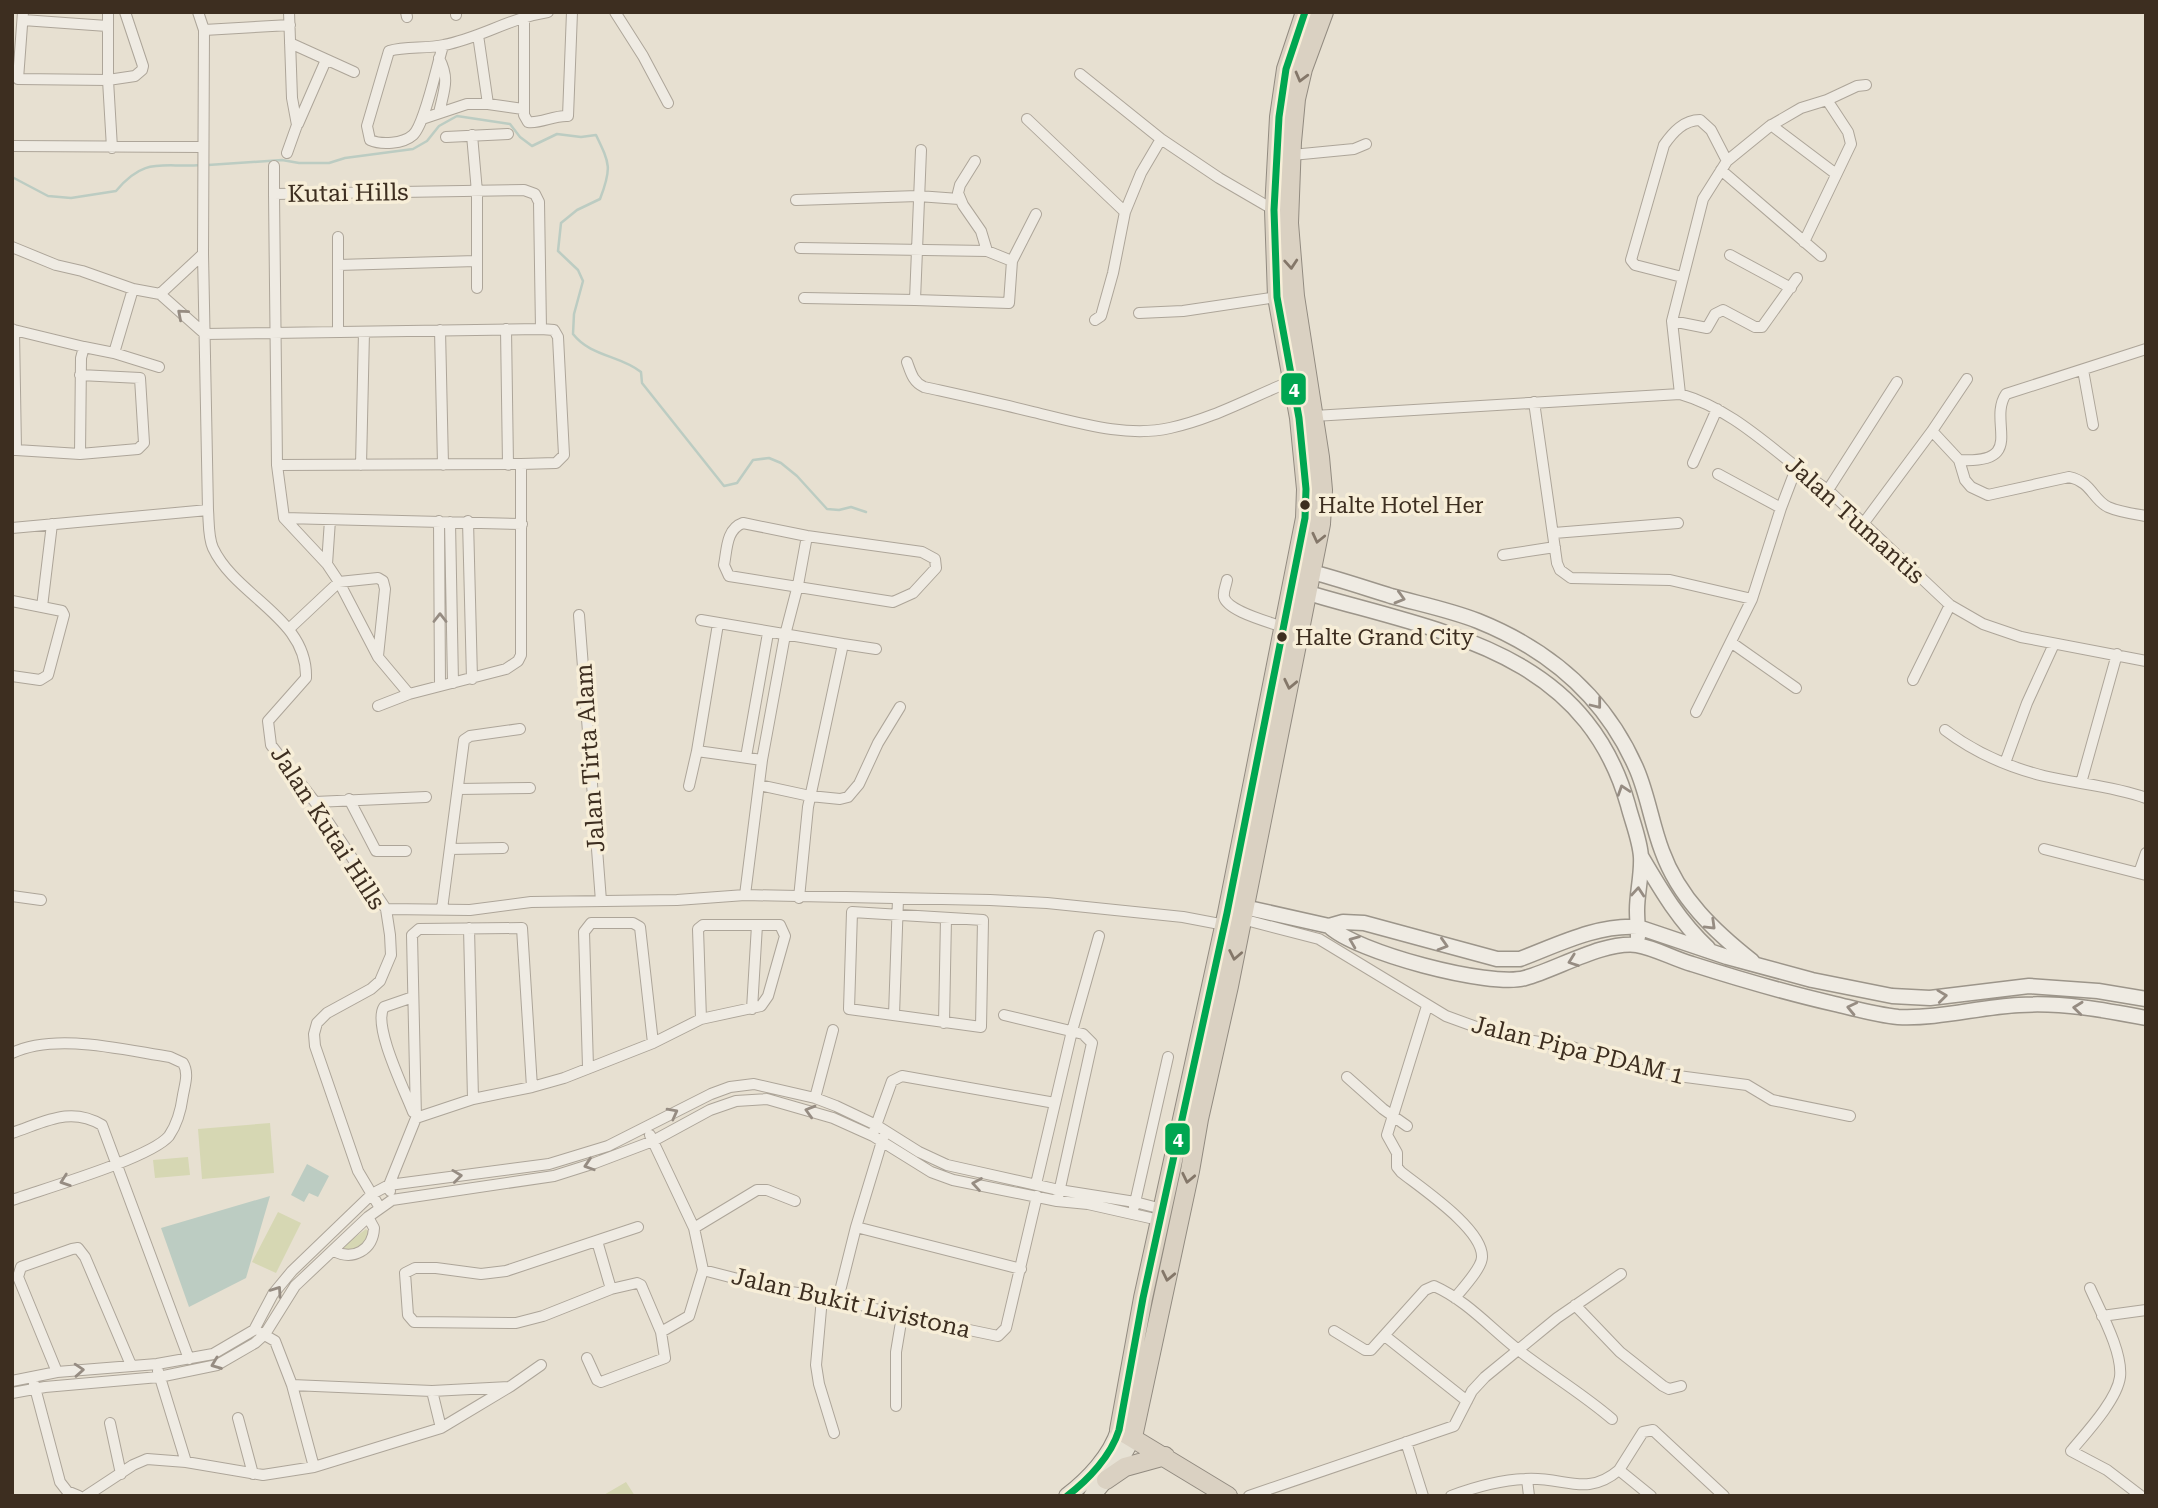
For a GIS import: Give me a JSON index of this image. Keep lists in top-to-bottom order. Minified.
{"streets":{"street":["Kutai Hills","Jalan Tumantis","Jalan Tirta Alam","Jalan Kutai Hills","Jalan Pipa PDAM 1","Jalan Bukit Livistona"]},"places":["Halte Hotel Her","Halte Grand City"],"lines":["transit line 4"]}
